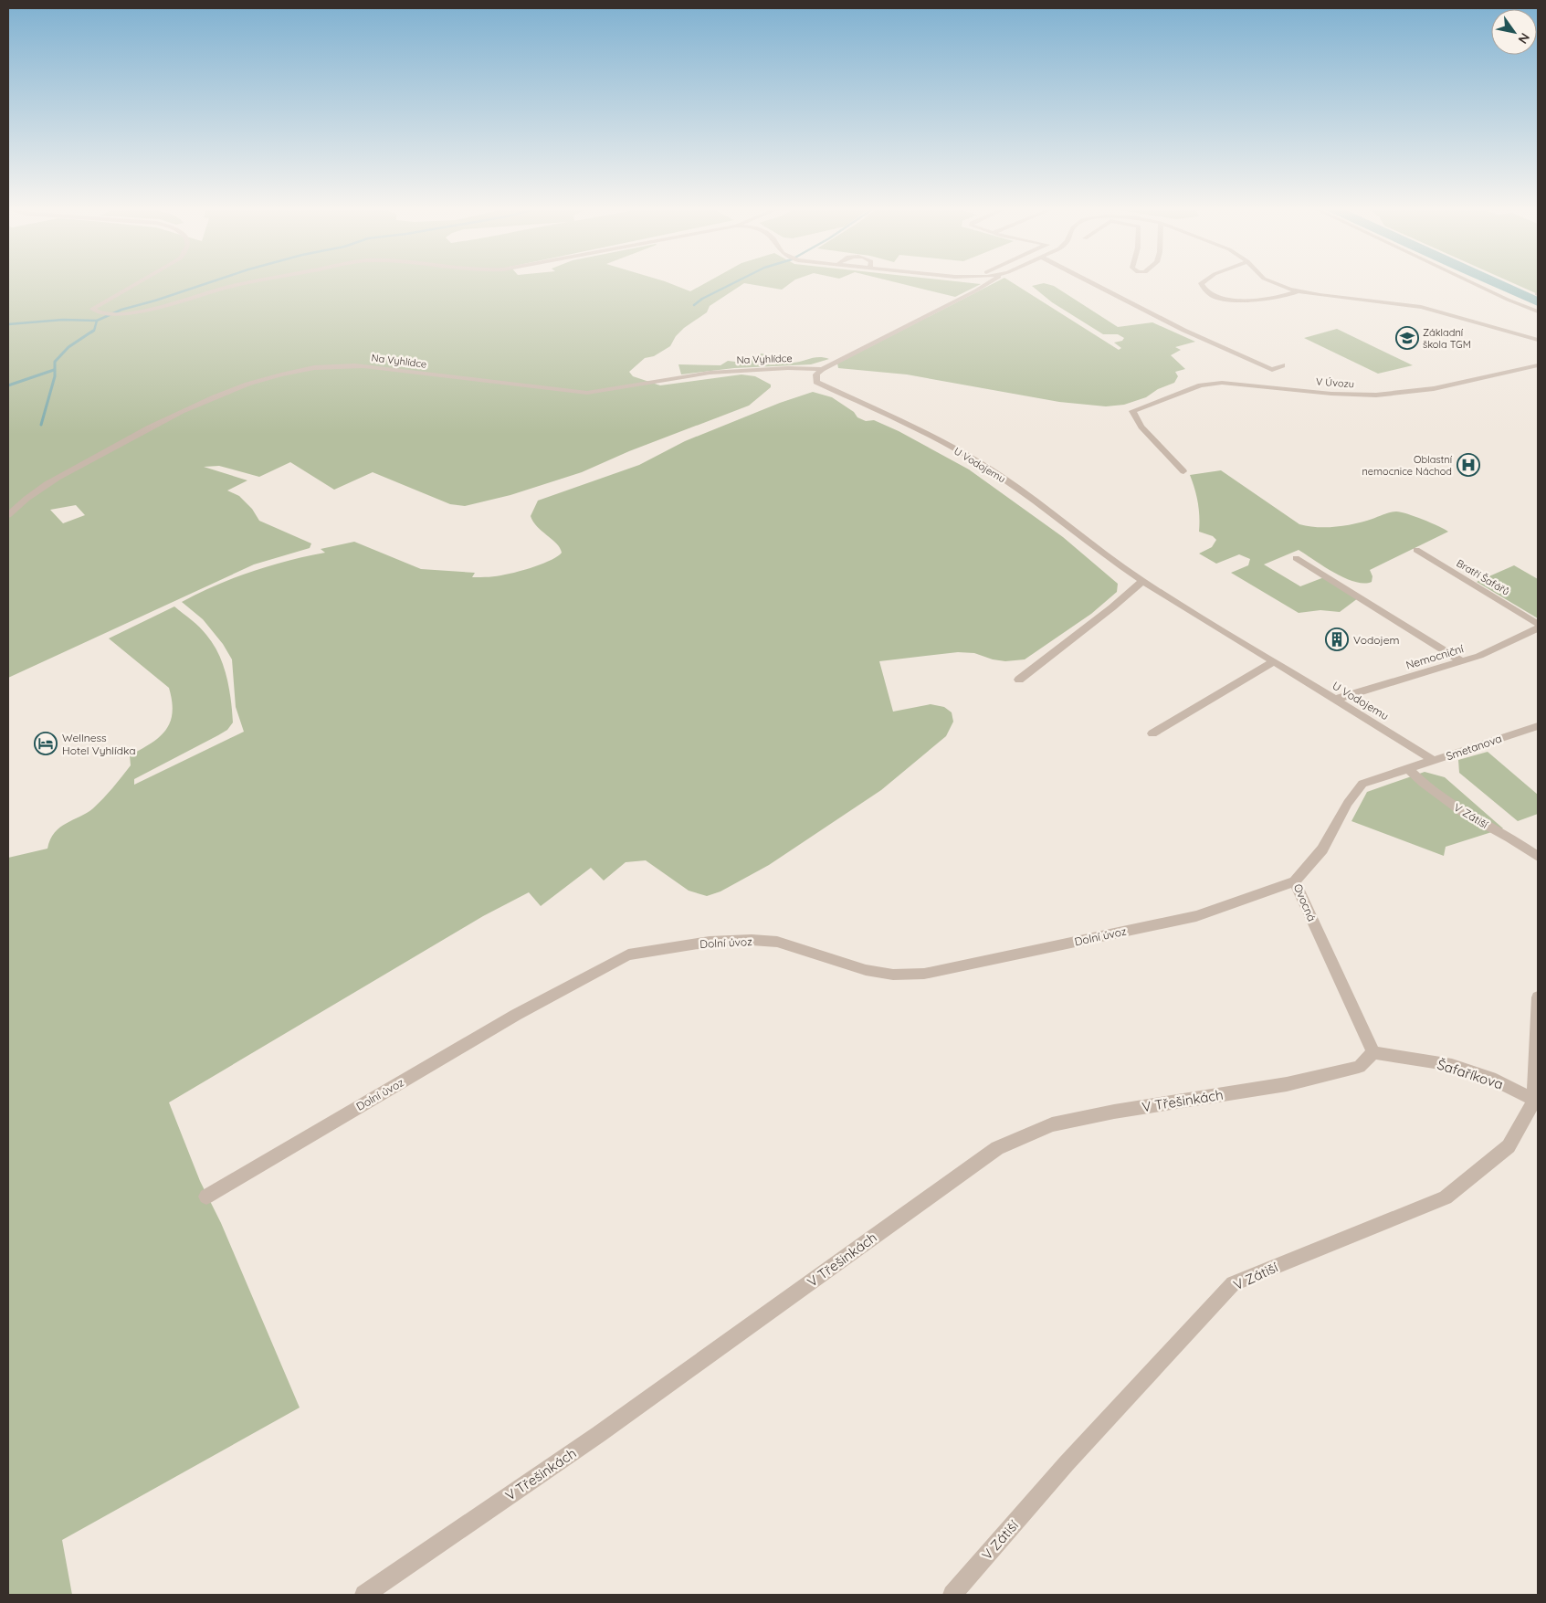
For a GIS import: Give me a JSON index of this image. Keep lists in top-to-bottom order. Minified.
{"streets":{"street":["Na Vyhlídce","V Úvozu","U Vodojemu","Bratří Šafářů","Nemocniční","Smetanova","V Zátiší","Ovocná","Dolní úvoz","Šafaříkova","V Třešinkách"]},"crossings":[["Na Vyhlídce","U Vodojemu"],["U Vodojemu","Nemocniční"],["U Vodojemu","Smetanova"],["Smetanova","V Zátiší"],["Smetanova","Ovocná"],["V Zátiší","Ovocná"],["V Zátiší","Šafaříkova"],["Ovocná","Dolní úvoz"],["Ovocná","Šafaříkova"],["Ovocná","V Třešinkách"],["Šafaříkova","V Třešinkách"]],"places":{"school or university":["Základní škola TGM"],"hospital":["Oblastní nemocnice Náchod"],"building":["Vodojem"],"hotel":["Wellness Hotel Vyhlídka"]},"north":"bottom right"}
